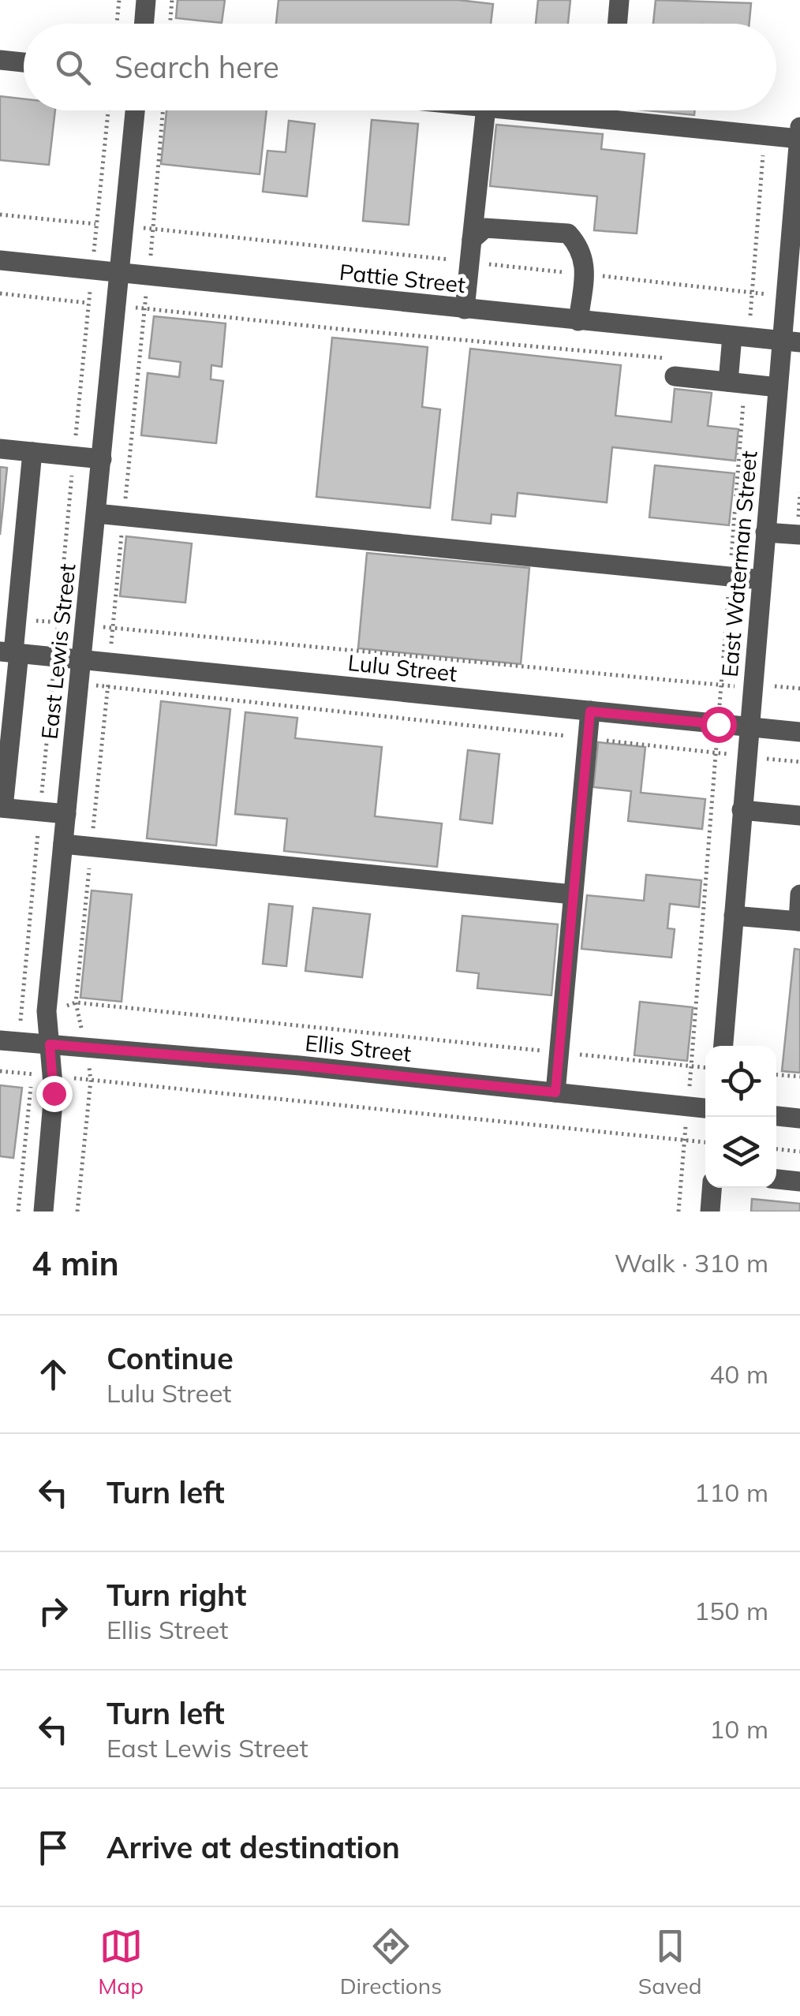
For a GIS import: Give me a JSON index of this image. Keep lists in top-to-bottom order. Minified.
{"streets":{"street":["Pattie Street","East Waterman Street","East Lewis Street","Lulu Street","Ellis Street"]},"crossings":[["Pattie Street","East Waterman Street"],["Pattie Street","East Lewis Street"],["East Waterman Street","Lulu Street"],["East Lewis Street","Lulu Street"],["East Lewis Street","Ellis Street"]],"page":{"search":"Search here","heading":["4 min","Walk · 310 m"],"list":[["Continue","Lulu Street","40 m"],["Turn left","110 m"],["Turn right","Ellis Street","150 m"],["Turn left","East Lewis Street","10 m"],"Arrive at destination"],"nav":["Map","Directions","Saved"]}}
